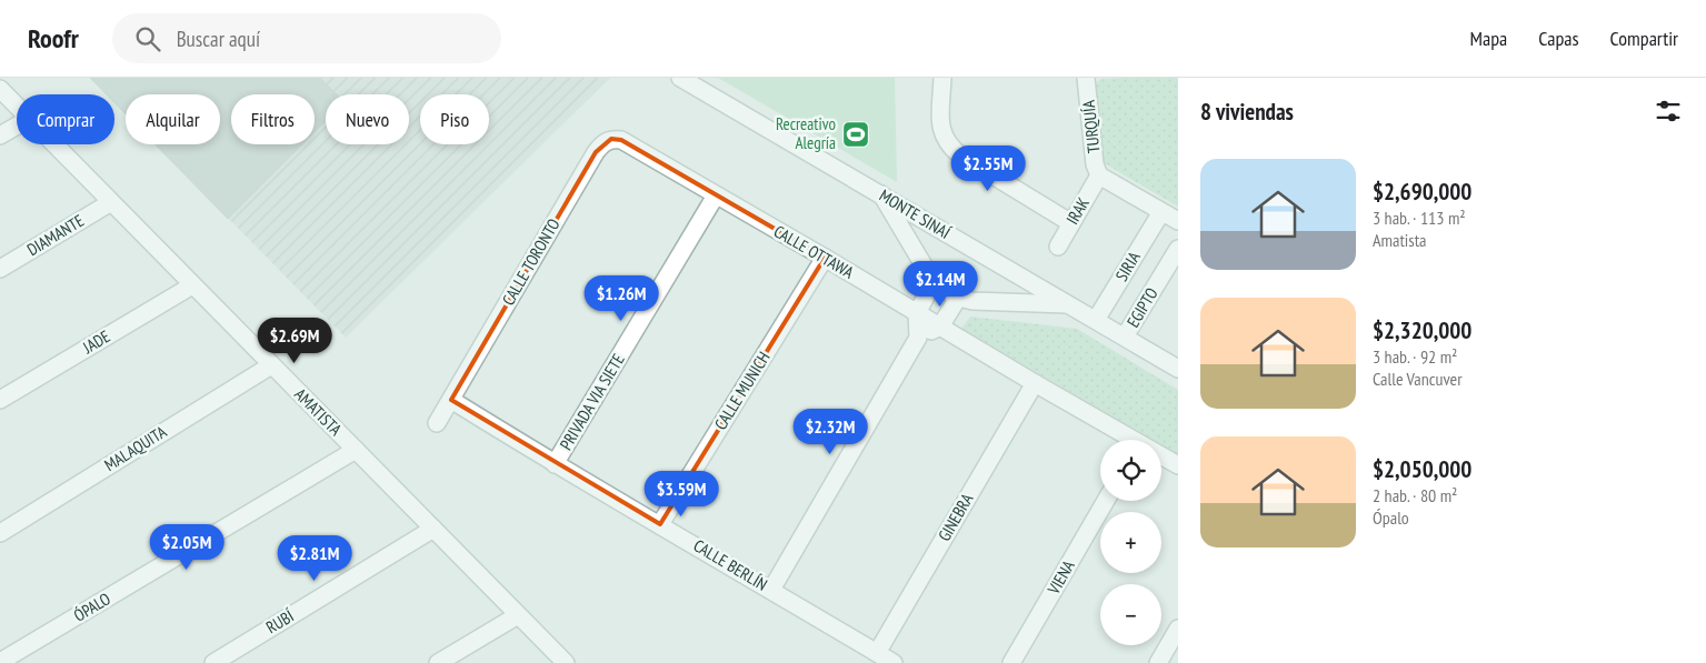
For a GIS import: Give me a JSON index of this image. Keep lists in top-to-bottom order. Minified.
{"streets":{"street":["TURQUÍA","IRAK","MONTE SINAÍ","DIAMANTE","CALLE OTTAWA","CALLE TORONTO","SIRIA","EGIPTO","JADE","CALLE MUNICH","PRIVADA VIA SIETE","AMATISTA","MALAQUITA","GINEBRA","CALLE BERLÍN","VIENA","ÓPALO","RUBÍ"]},"crossings":[["TURQUÍA","IRAK"],["MONTE SINAÍ","SIRIA"],["MONTE SINAÍ","EGIPTO"],["DIAMANTE","AMATISTA"],["CALLE OTTAWA","CALLE TORONTO"],["CALLE OTTAWA","CALLE MUNICH"],["CALLE OTTAWA","PRIVADA VIA SIETE"],["CALLE OTTAWA","GINEBRA"],["CALLE TORONTO","CALLE BERLÍN"],["JADE","AMATISTA"],["CALLE MUNICH","CALLE BERLÍN"],["PRIVADA VIA SIETE","CALLE BERLÍN"],["AMATISTA","MALAQUITA"],["AMATISTA","ÓPALO"],["AMATISTA","RUBÍ"],["GINEBRA","CALLE BERLÍN"]],"places":{"sports":["Recreativo Alegría"]},"page":{"header":"Roofr","search":"Buscar aquí","nav":["Mapa","Capas","Compartir"],"heading":"8 viviendas","chip":["Comprar","Alquilar","Filtros","Nuevo","Piso"],"list":[{"name":"$2,690,000","note":"3 hab. · 113 m² · Amatista"},{"name":"$2,320,000","note":"3 hab. · 92 m² · Calle Vancuver"},{"name":"$2,050,000","note":"2 hab. · 80 m² · Ópalo"}],"price":["$2.55M","$2.14M","$1.26M","$2.69M","$2.32M","$3.59M","$2.05M","$2.81M"],"map_buttons":["+","−"]}}
